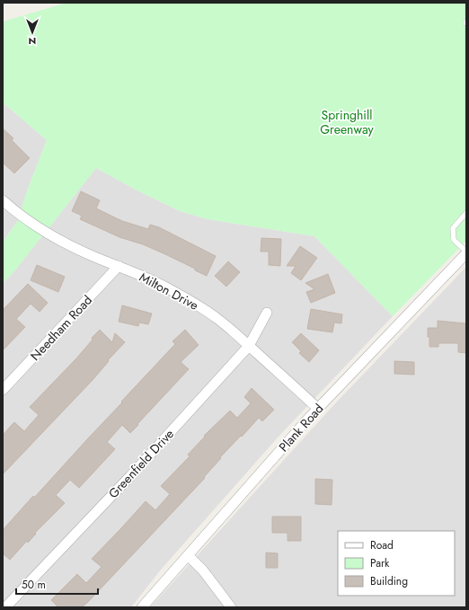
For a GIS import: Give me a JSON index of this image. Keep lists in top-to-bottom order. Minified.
{"streets":{"street":["Milton Drive","Needham Road","Plank Road","Greenfield Drive"]},"crossings":[["Milton Drive","Needham Road"],["Milton Drive","Plank Road"],["Milton Drive","Greenfield Drive"]],"parks":["Springhill Greenway"],"legend":["Road","Park","Building"],"scale_bar":"50 m","north":"bottom"}
